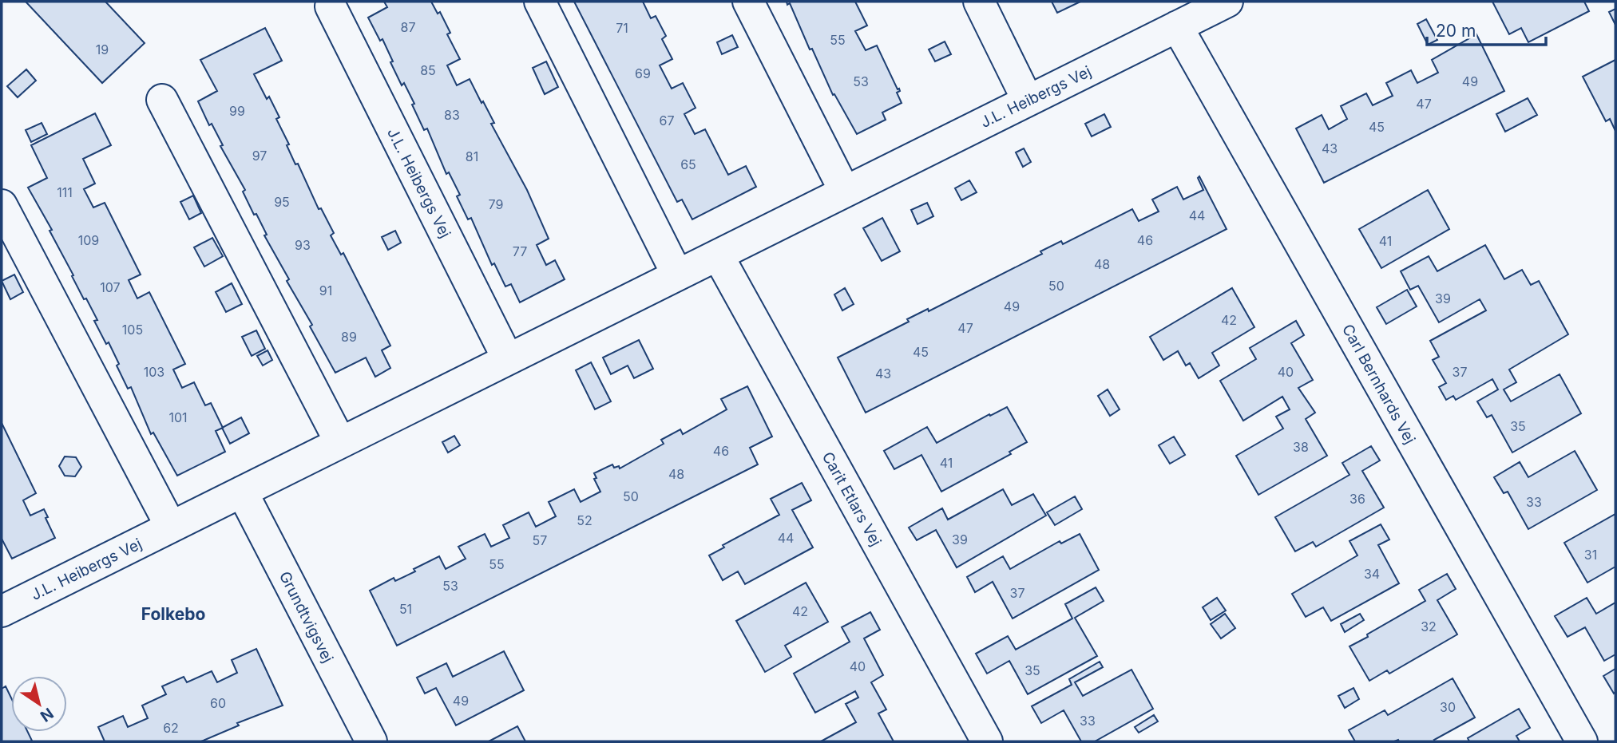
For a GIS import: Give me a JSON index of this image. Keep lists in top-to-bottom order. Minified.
{"streets":{"street":["J.L. Heibergs Vej","Carl Bernhards Vej","Carit Etlars Vej","Grundtvigsvej"]},"crossings":[["J.L. Heibergs Vej","Carl Bernhards Vej"],["J.L. Heibergs Vej","Carit Etlars Vej"],["J.L. Heibergs Vej","Grundtvigsvej"]],"districts":["Folkebo"],"house_numbers":["87","71","55","19","85","69","53","49","47","99","83","67","45","43","97","81","65","111","95","79","44","109","46","41","93","77","48","50","107","91","39","49","42","47","105","89","45","103","40","37","43","101","35","38","46","41","48","50","36","33","52","44","39","57","31","55","34","53","37","51","42","32","40","35","49","60","30","33","62"],"scale_bar":"20 m","north":"bottom right"}
